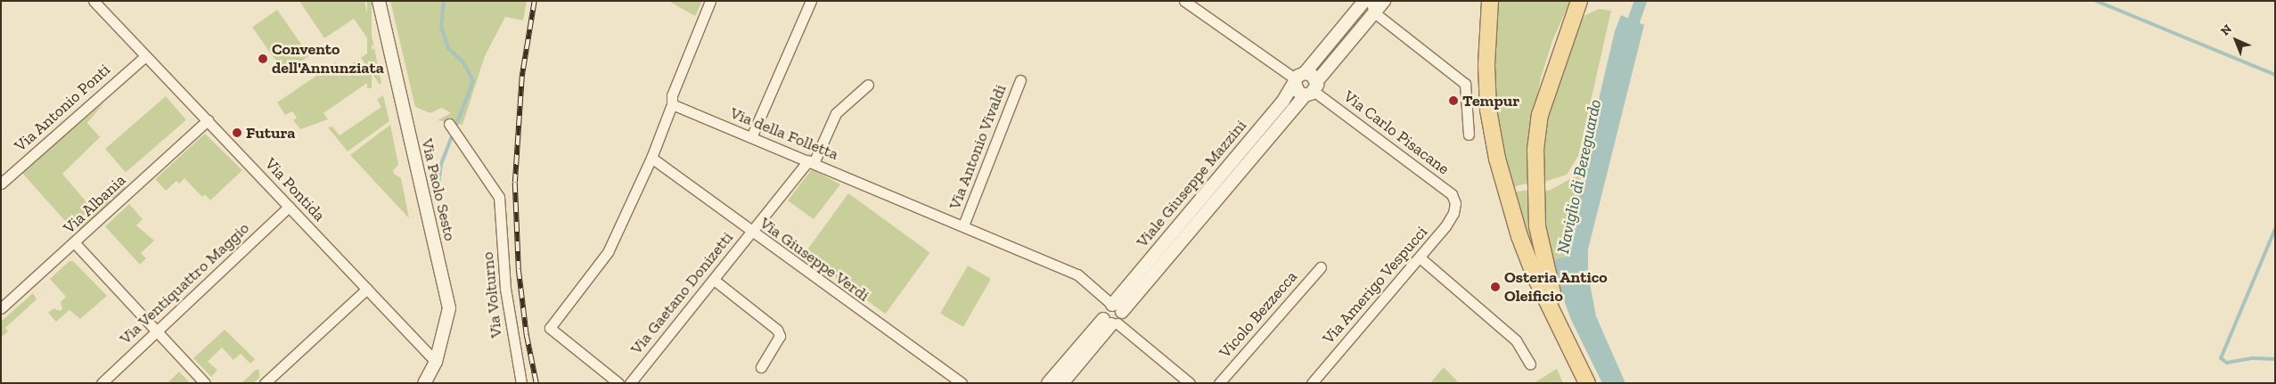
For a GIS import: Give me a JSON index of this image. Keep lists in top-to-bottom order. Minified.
{"streets":{"street":["Via Antonio Ponti","Via Carlo Pisacane","Via della Folletta","Via Antonio Vivaldi","Viale Giuseppe Mazzini","Via Pontida","Via Paolo Sesto","Via Albania","Via Giuseppe Verdi","Via Ventiquattro Maggio","Via Amerigo Vespucci","Via Gaetano Donizetti","Via Volturno","Vicolo Bezzecca"]},"crossings":[["Via Antonio Ponti","Via Pontida"],["Via Carlo Pisacane","Viale Giuseppe Mazzini"],["Via Carlo Pisacane","Via Amerigo Vespucci"],["Via della Folletta","Via Antonio Vivaldi"],["Via della Folletta","Viale Giuseppe Mazzini"],["Via della Folletta","Via Gaetano Donizetti"],["Via Pontida","Via Paolo Sesto"],["Via Pontida","Via Albania"],["Via Pontida","Via Ventiquattro Maggio"],["Via Giuseppe Verdi","Via Gaetano Donizetti"]],"water":["Naviglio di Bereguardo"],"places":["Convento dell'Annunziata","Tempur","Futura","Osteria Antico Oleificio"],"north":"top left"}
